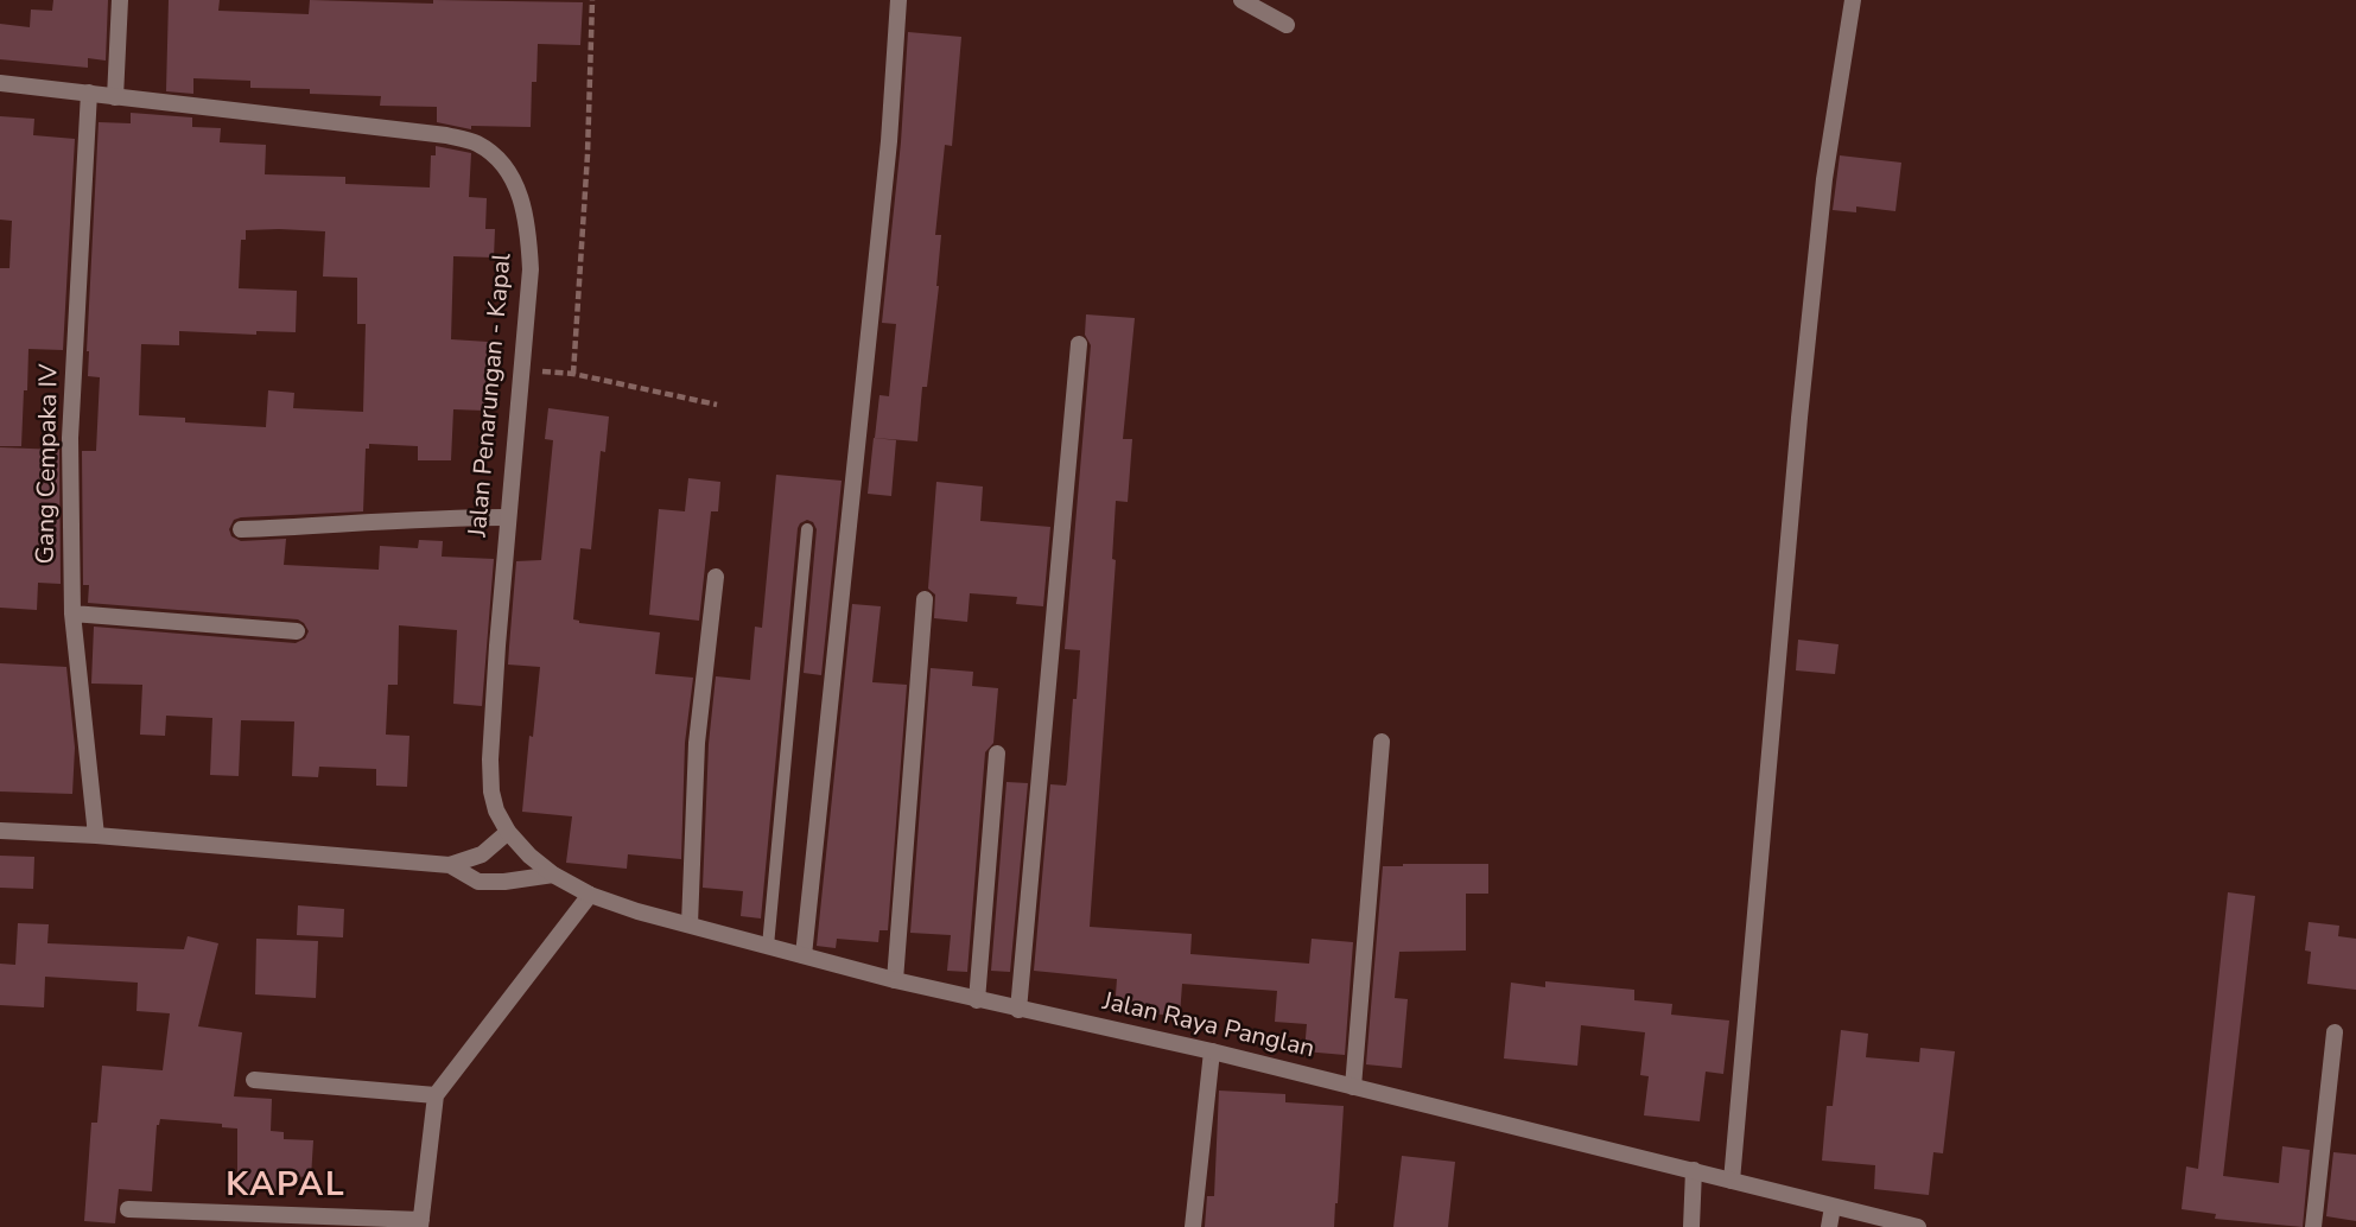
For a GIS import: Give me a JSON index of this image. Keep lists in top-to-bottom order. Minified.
{"streets":{"street":["Jalan Penarungan - Kapal","Gang Cempaka IV","Jalan Raya Panglan"]},"crossings":[["Jalan Penarungan - Kapal","Gang Cempaka IV"],["Jalan Penarungan - Kapal","Jalan Raya Panglan"]],"districts":["KAPAL"]}
